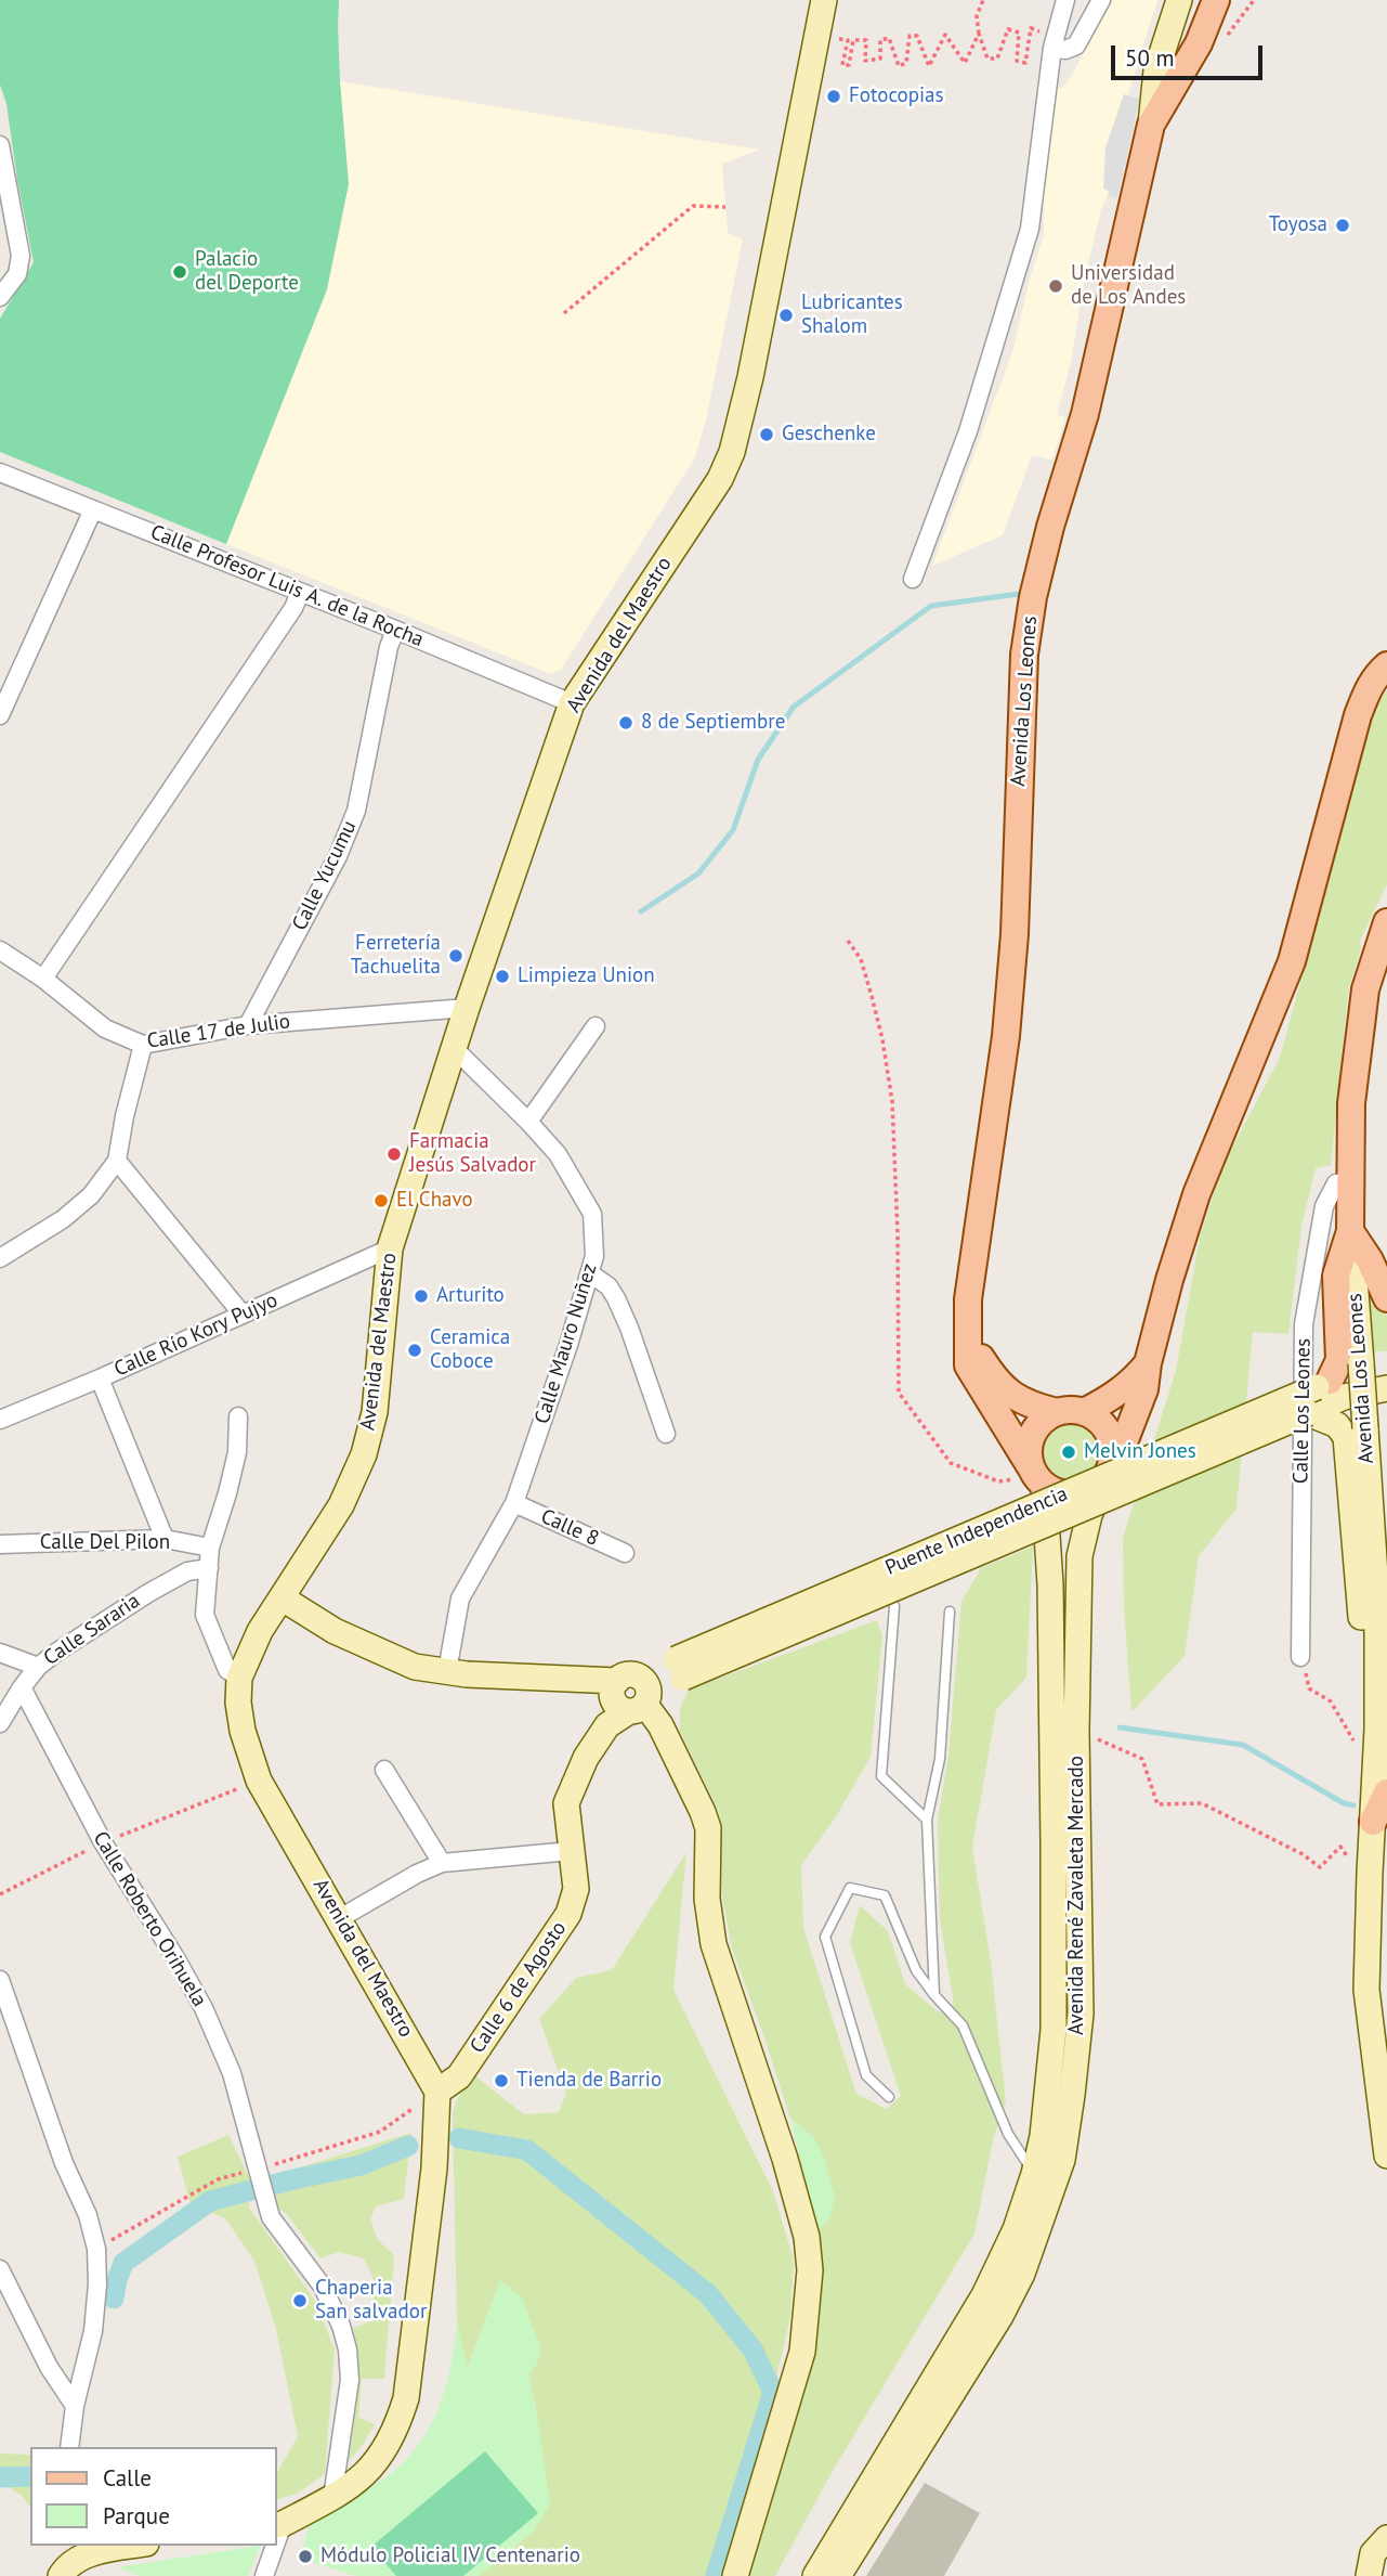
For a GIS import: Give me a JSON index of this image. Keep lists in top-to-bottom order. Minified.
{"streets":{"main road":["Avenida del Maestro","Avenida Los Leones","Puente Independencia","Avenida René Zavaleta Mercado","Calle 6 de Agosto"],"street":["Calle Profesor Luis A. de la Rocha","Calle Yucumu","Calle 17 de Julio","Calle Río Kory Pujyo","Calle Mauro Nuñez","Calle Los Leones","Calle 8","Calle Del Pilon","Calle Sararia","Calle Roberto Orihuela"]},"crossings":[["Calle Profesor Luis A. de la Rocha","Avenida del Maestro"],["Calle Profesor Luis A. de la Rocha","Calle Yucumu"],["Avenida del Maestro","Calle 17 de Julio"],["Avenida del Maestro","Calle Río Kory Pujyo"],["Avenida del Maestro","Calle Mauro Nuñez"],["Avenida del Maestro","Calle 6 de Agosto"],["Avenida Los Leones","Calle Los Leones"],["Avenida Los Leones","Avenida René Zavaleta Mercado"],["Calle Yucumu","Calle 17 de Julio"],["Calle Mauro Nuñez","Calle 8"],["Puente Independencia","Calle 6 de Agosto"],["Calle Sararia","Calle Roberto Orihuela"]],"places":["Fotocopias","Toyosa","Palacio del Deporte","Universidad de Los Andes","Lubricantes Shalom","Geschenke","8 de Septiembre","Ferretería Tachuelita","Limpieza Union","Farmacia Jesús Salvador","El Chavo","Arturito","Ceramica Coboce","Melvin Jones","Tienda de Barrio","Chaperia San salvador","Módulo Policial IV Centenario"],"legend":["Calle","Parque"],"scale_bar":"50 m"}
